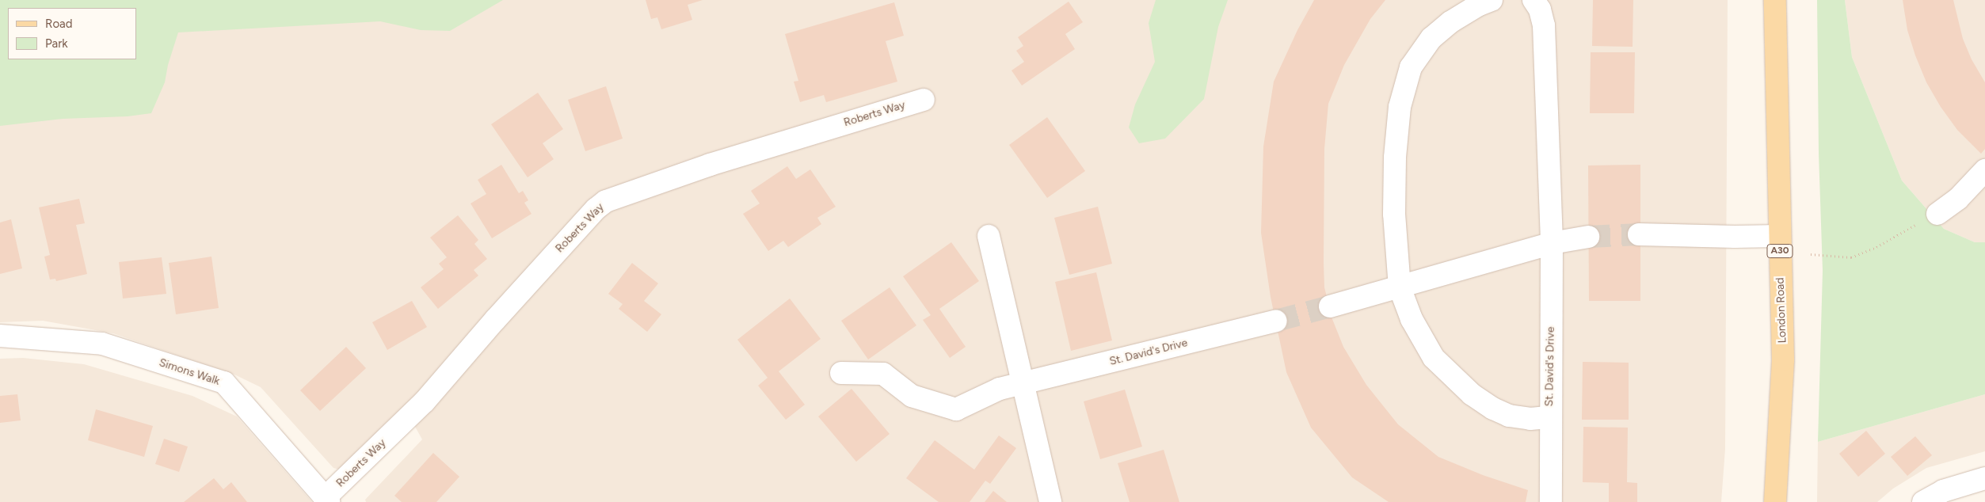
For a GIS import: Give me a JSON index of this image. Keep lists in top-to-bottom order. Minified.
{"streets":{"main road":["A30","London Road"],"street":["Roberts Way","St. David's Drive","Simons Walk"]},"crossings":[["Roberts Way","Simons Walk"]],"legend":["Road","Park"]}
